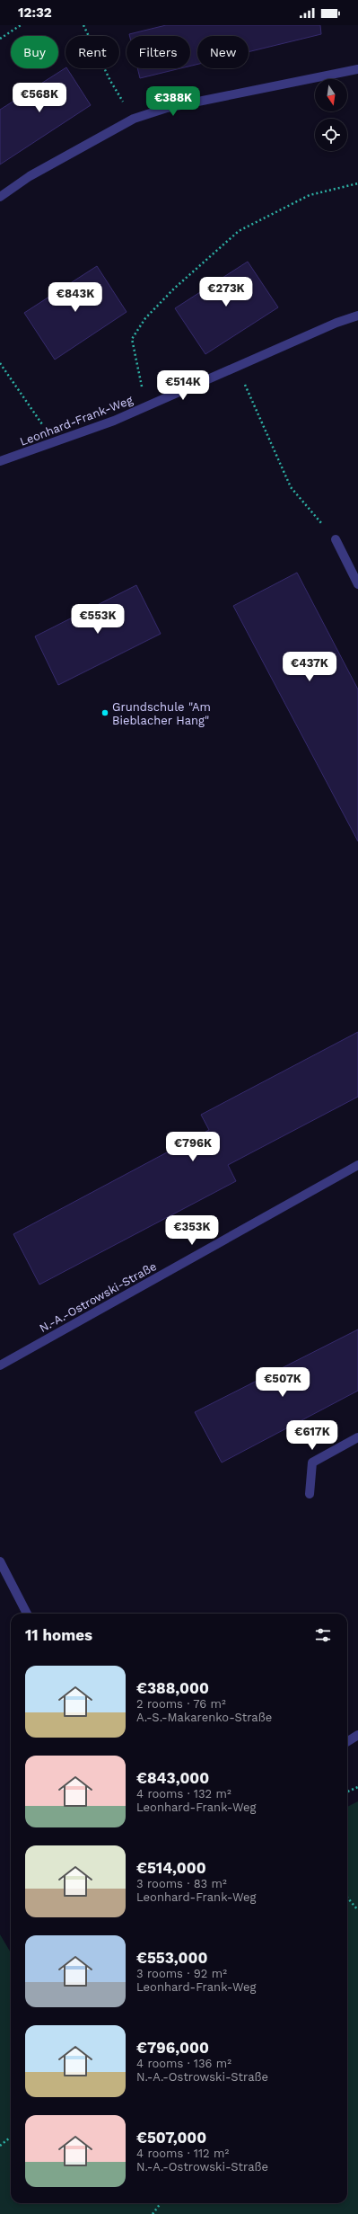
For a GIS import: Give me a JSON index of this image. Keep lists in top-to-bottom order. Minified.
{"streets":{"street":["Leonhard-Frank-Weg","N.-A.-Ostrowski-Straße"]},"places":["Grundschule \"Am Bieblacher Hang\""],"north":"bottom","page":{"status":"12:32","chip":["Buy","Rent","Filters","New"],"price":["€568K","€388K","€273K","€843K","€514K","€553K","€437K","€796K","€353K","€507K","€617K"],"heading":"11 homes","list":[{"name":"€388,000","note":"2 rooms · 76 m² · A.-S.-Makarenko-Straße"},{"name":"€843,000","note":"4 rooms · 132 m² · Leonhard-Frank-Weg"},{"name":"€514,000","note":"3 rooms · 83 m² · Leonhard-Frank-Weg"},{"name":"€553,000","note":"3 rooms · 92 m² · Leonhard-Frank-Weg"},{"name":"€796,000","note":"4 rooms · 136 m² · N.-A.-Ostrowski-Straße"},{"name":"€507,000","note":"4 rooms · 112 m² · N.-A.-Ostrowski-Straße"}]}}
